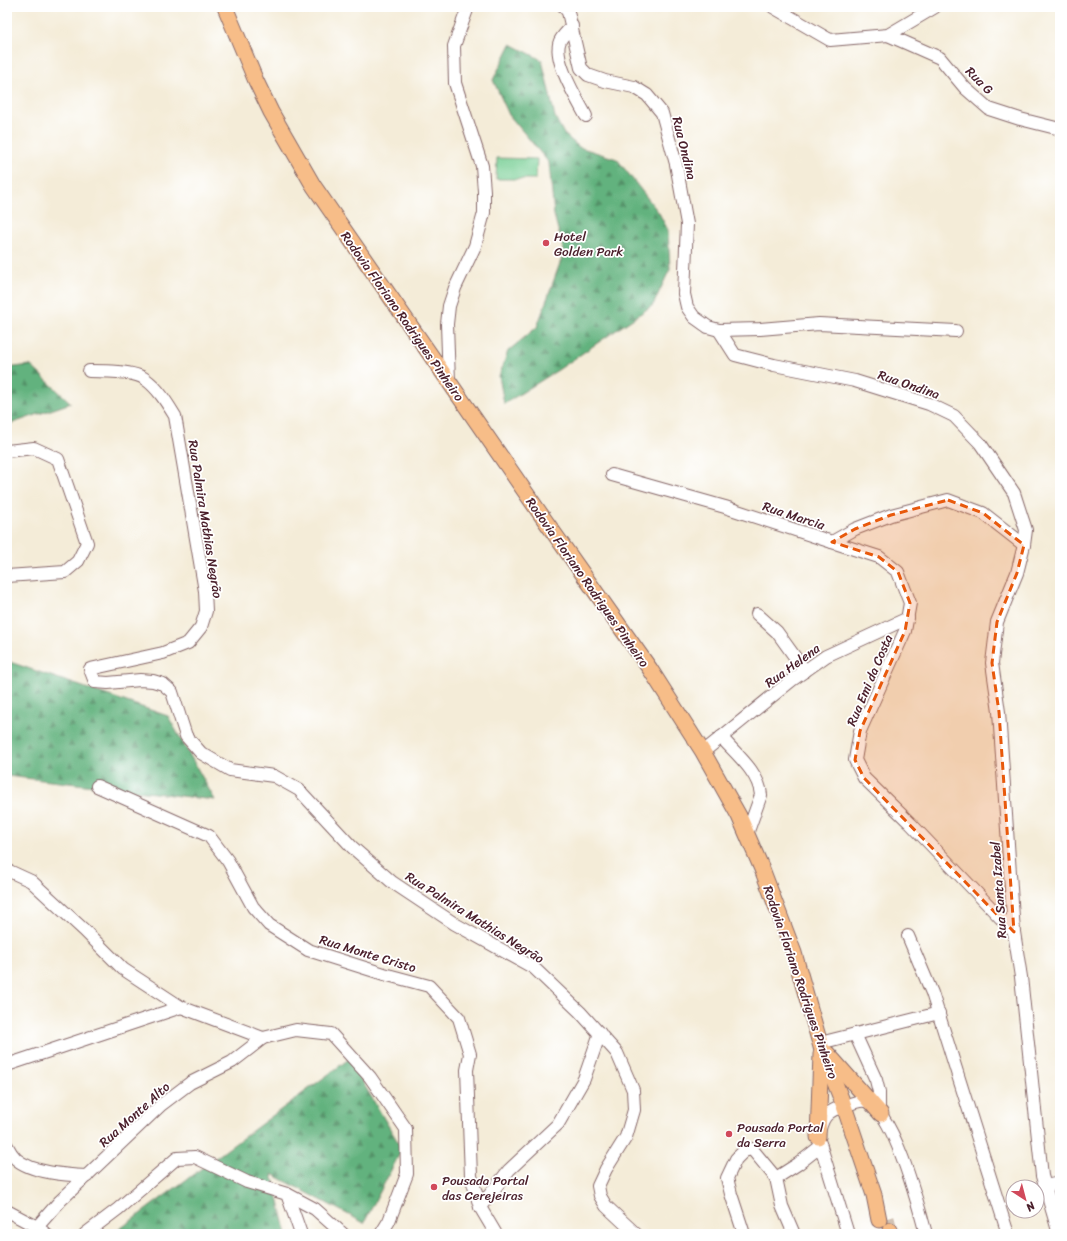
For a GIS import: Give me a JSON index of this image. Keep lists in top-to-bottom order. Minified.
{"streets":{"main road":["Rodovia Floriano Rodrigues Pinheiro"],"street":["Rua G","Rua Ondina","Rua Marcia","Rua Palmira Mathias Negrão","Rua Helena","Rua Emi da Costa","Rua Santa Izabel","Rua Monte Cristo","Rua Monte Alto"]},"crossings":[["Rua Ondina","Rua Marcia"],["Rua Ondina","Rua Santa Izabel"],["Rodovia Floriano Rodrigues Pinheiro","Rua Helena"],["Rua Marcia","Rua Emi da Costa"],["Rua Marcia","Rua Santa Izabel"],["Rua Helena","Rua Emi da Costa"],["Rua Emi da Costa","Rua Santa Izabel"]],"places":["Hotel Golden Park","Pousada Portal da Serra","Pousada Portal das Cerejeiras"],"north":"bottom right"}
